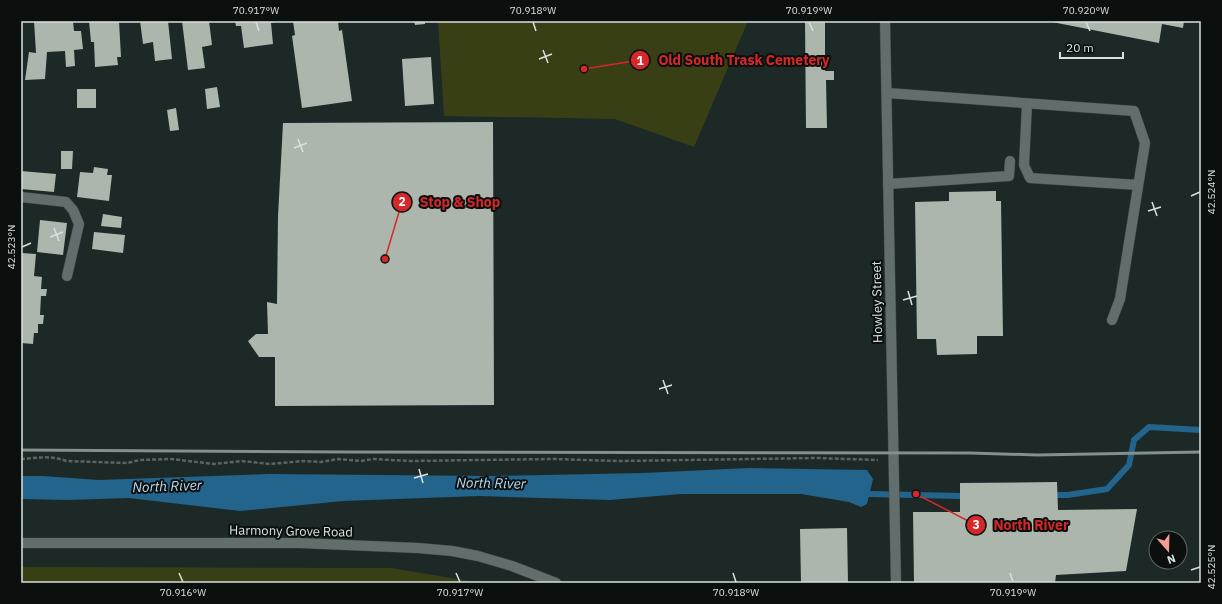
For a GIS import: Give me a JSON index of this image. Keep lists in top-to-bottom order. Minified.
{"streets":{"street":["Howley Street","Harmony Grove Road"]},"water":["North River"],"places":["Old South Trask Cemetery","Stop & Shop","North River"],"scale_bar":"20 m","north":"bottom","coordinates":["70.917°W","70.918°W","70.919°W","70.920°W","42.524°N","42.523°N","42.525°N","70.916°W"]}
